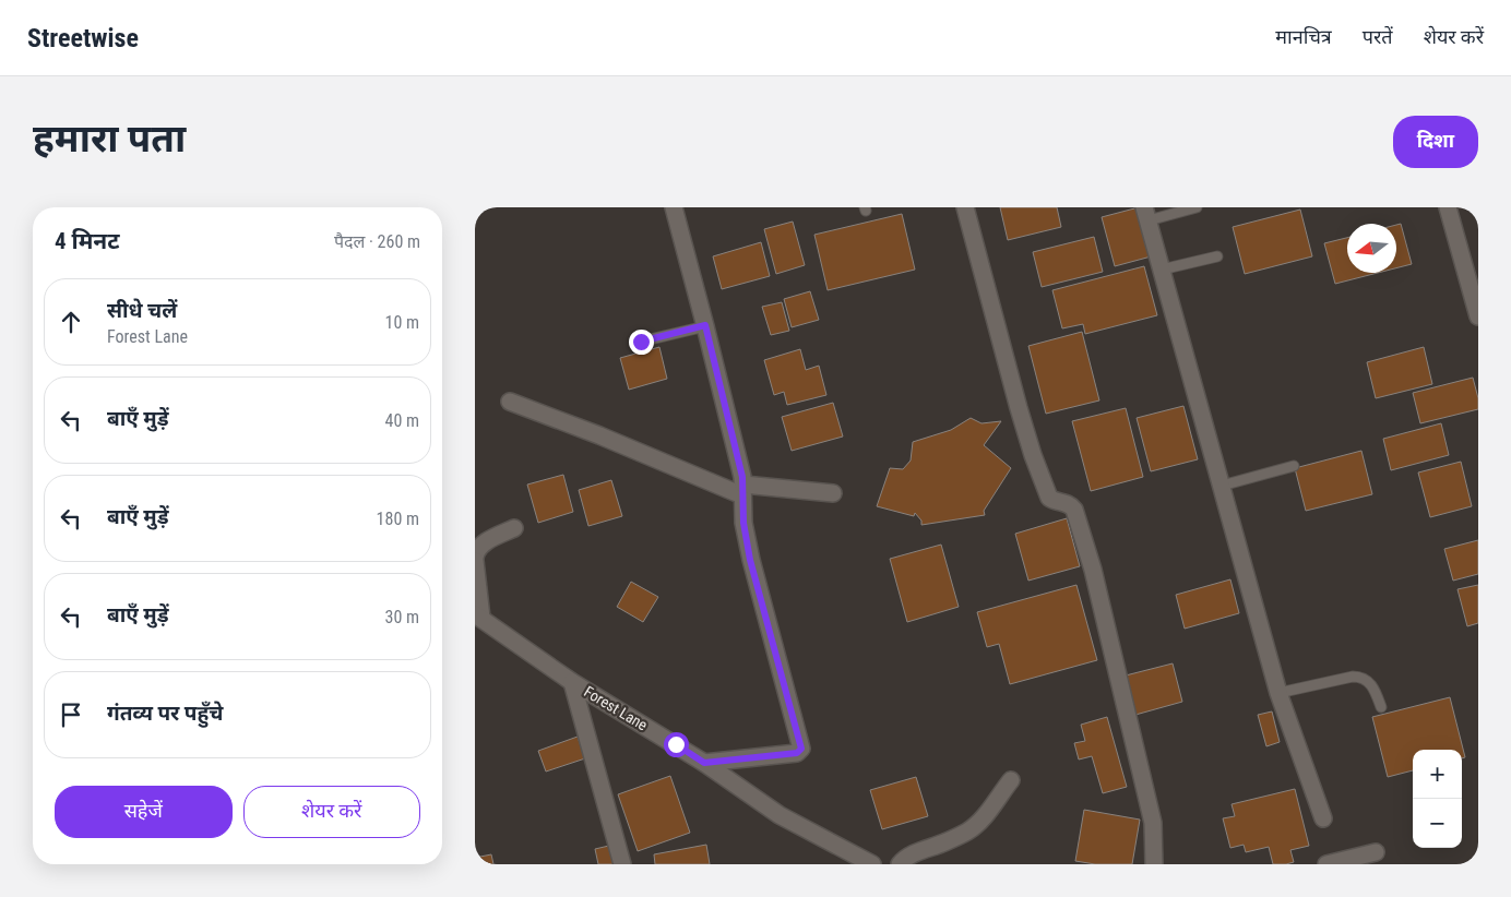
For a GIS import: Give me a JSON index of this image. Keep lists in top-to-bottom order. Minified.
{"streets":{"street":["Forest Lane"]},"north":"left","page":{"header":"Streetwise","nav":["मानचित्र","परतें","शेयर करें"],"buttons":["दिशा",["सहेजें","शेयर करें"]],"title":"हमारा पता","heading":["4 मिनट","पैदल · 260 m"],"list":[["सीधे चलें","Forest Lane","10 m"],["बाएँ मुड़ें","40 m"],["बाएँ मुड़ें","180 m"],["बाएँ मुड़ें","30 m"],"गंतव्य पर पहुँचे"],"map_buttons":["+","−"]}}
